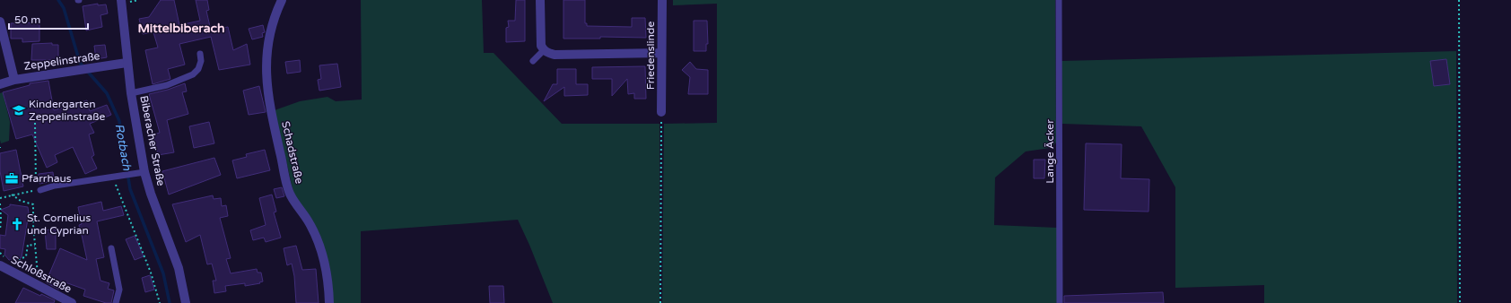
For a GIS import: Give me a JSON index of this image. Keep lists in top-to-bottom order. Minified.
{"streets":{"street":["Friedenslinde","Zeppelinstraße","Biberacher Straße","Schadstraße","Schloßstraße"],"lane":["Lange Äcker"]},"crossings":[["Zeppelinstraße","Biberacher Straße"]],"districts":["Mittelbiberach"],"water":["Rotbach"],"places":{"school or university":["Kindergarten Zeppelinstraße"],"office":["Pfarrhaus"],"church":["St. Cornelius und Cyprian"]},"scale_bar":"50 m"}
